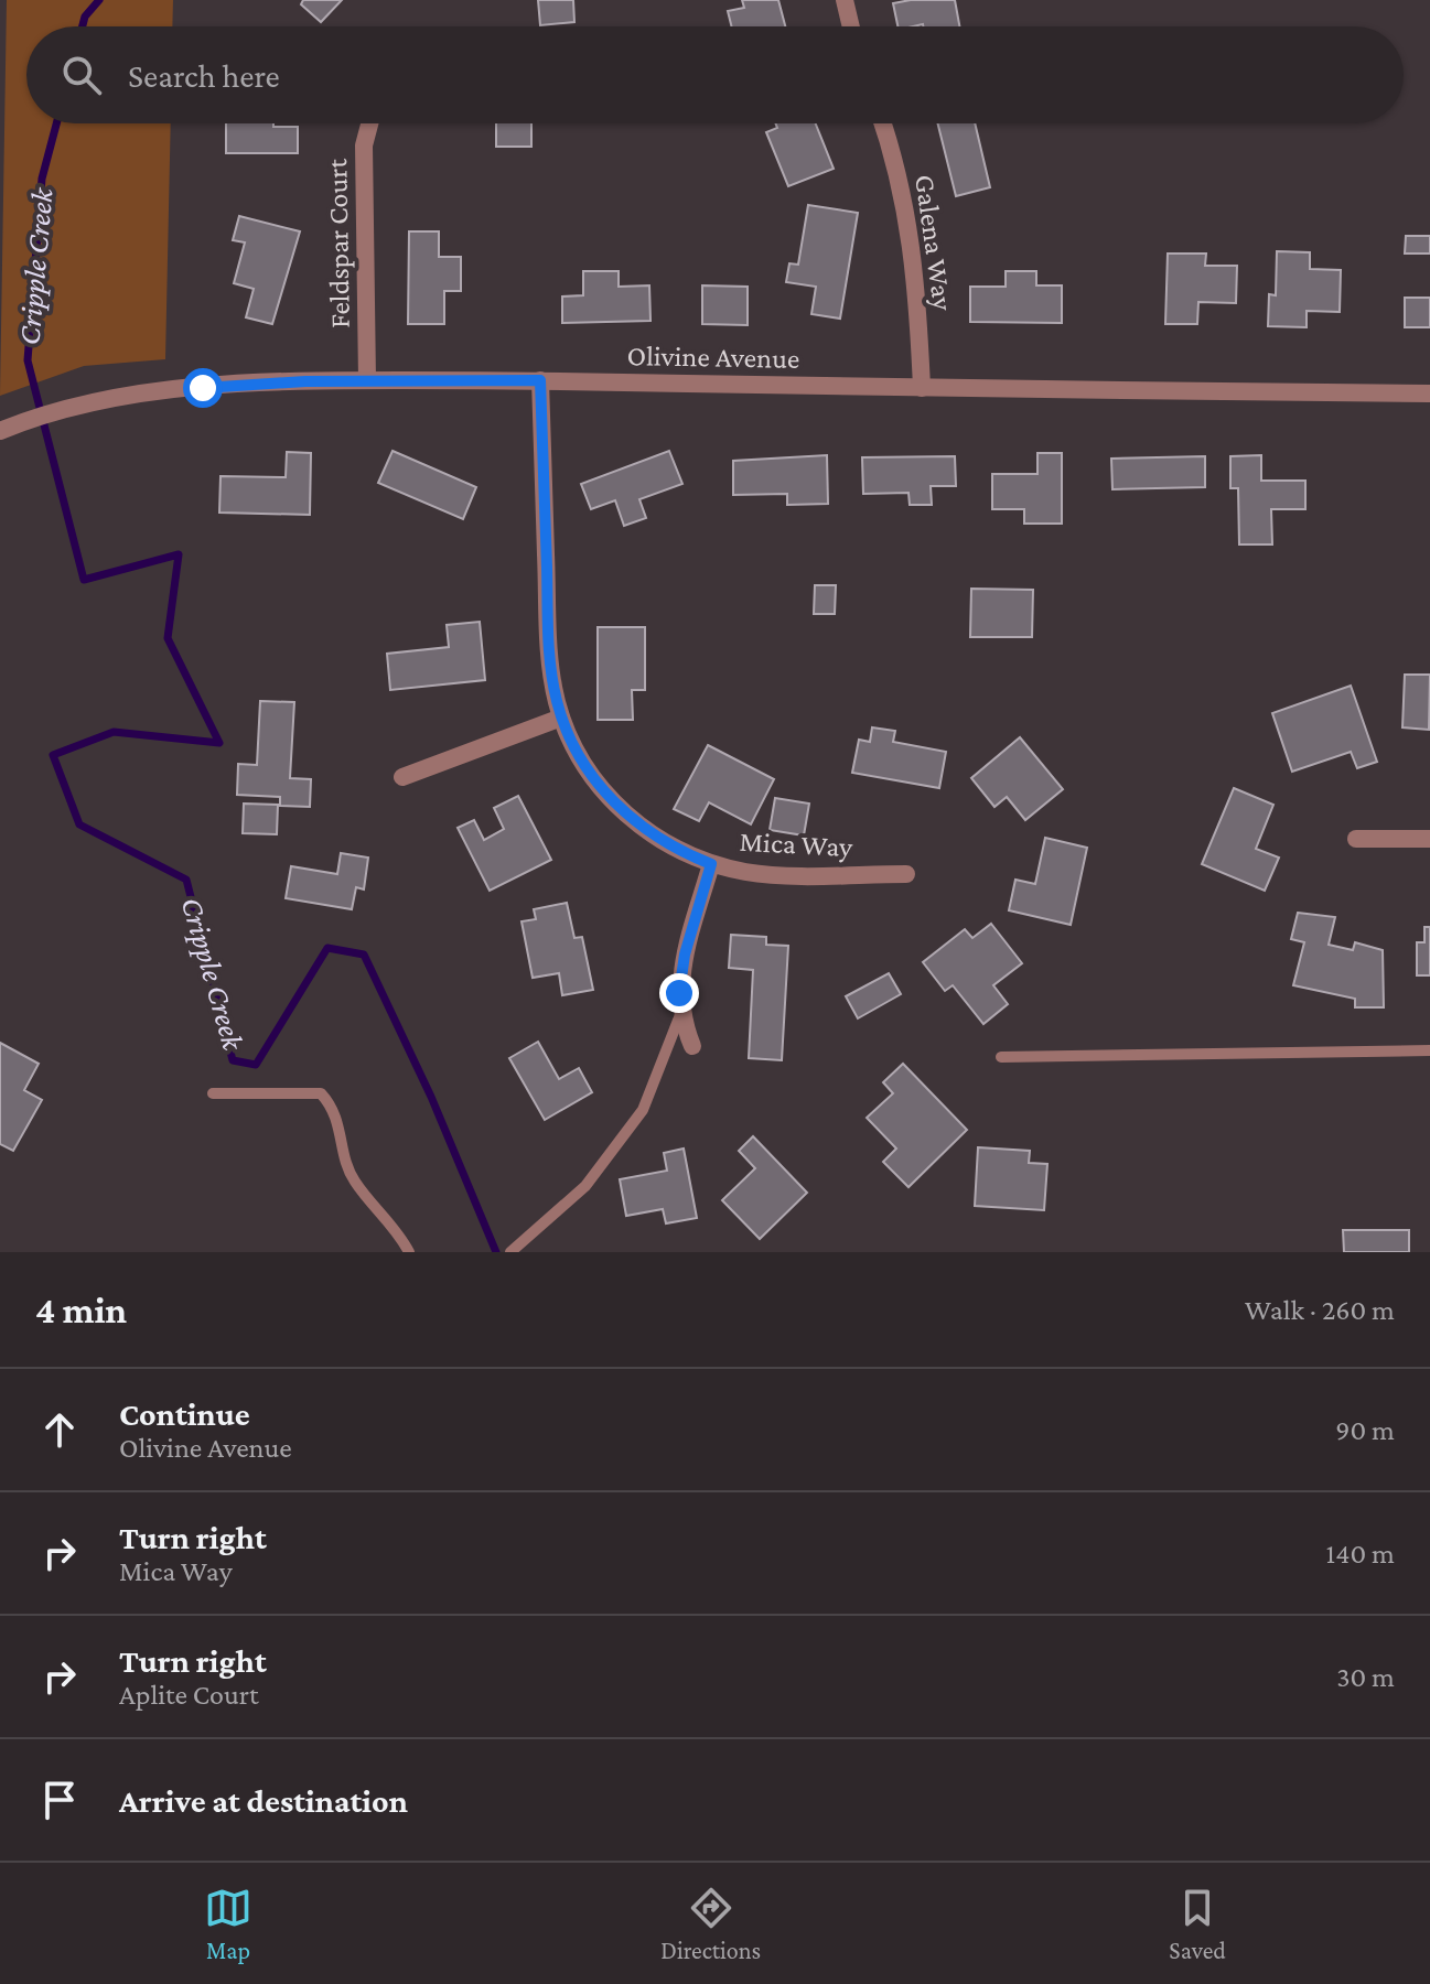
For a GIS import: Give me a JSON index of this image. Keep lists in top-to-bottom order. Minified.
{"streets":{"street":["Galena Way","Feldspar Court","Olivine Avenue","Mica Way"]},"crossings":[["Galena Way","Olivine Avenue"],["Feldspar Court","Olivine Avenue"],["Olivine Avenue","Mica Way"]],"water":["Cripple Creek"],"page":{"search":"Search here","heading":["4 min","Walk · 260 m"],"list":[["Continue","Olivine Avenue","90 m"],["Turn right","Mica Way","140 m"],["Turn right","Aplite Court","30 m"],"Arrive at destination"],"nav":["Map","Directions","Saved"]}}
